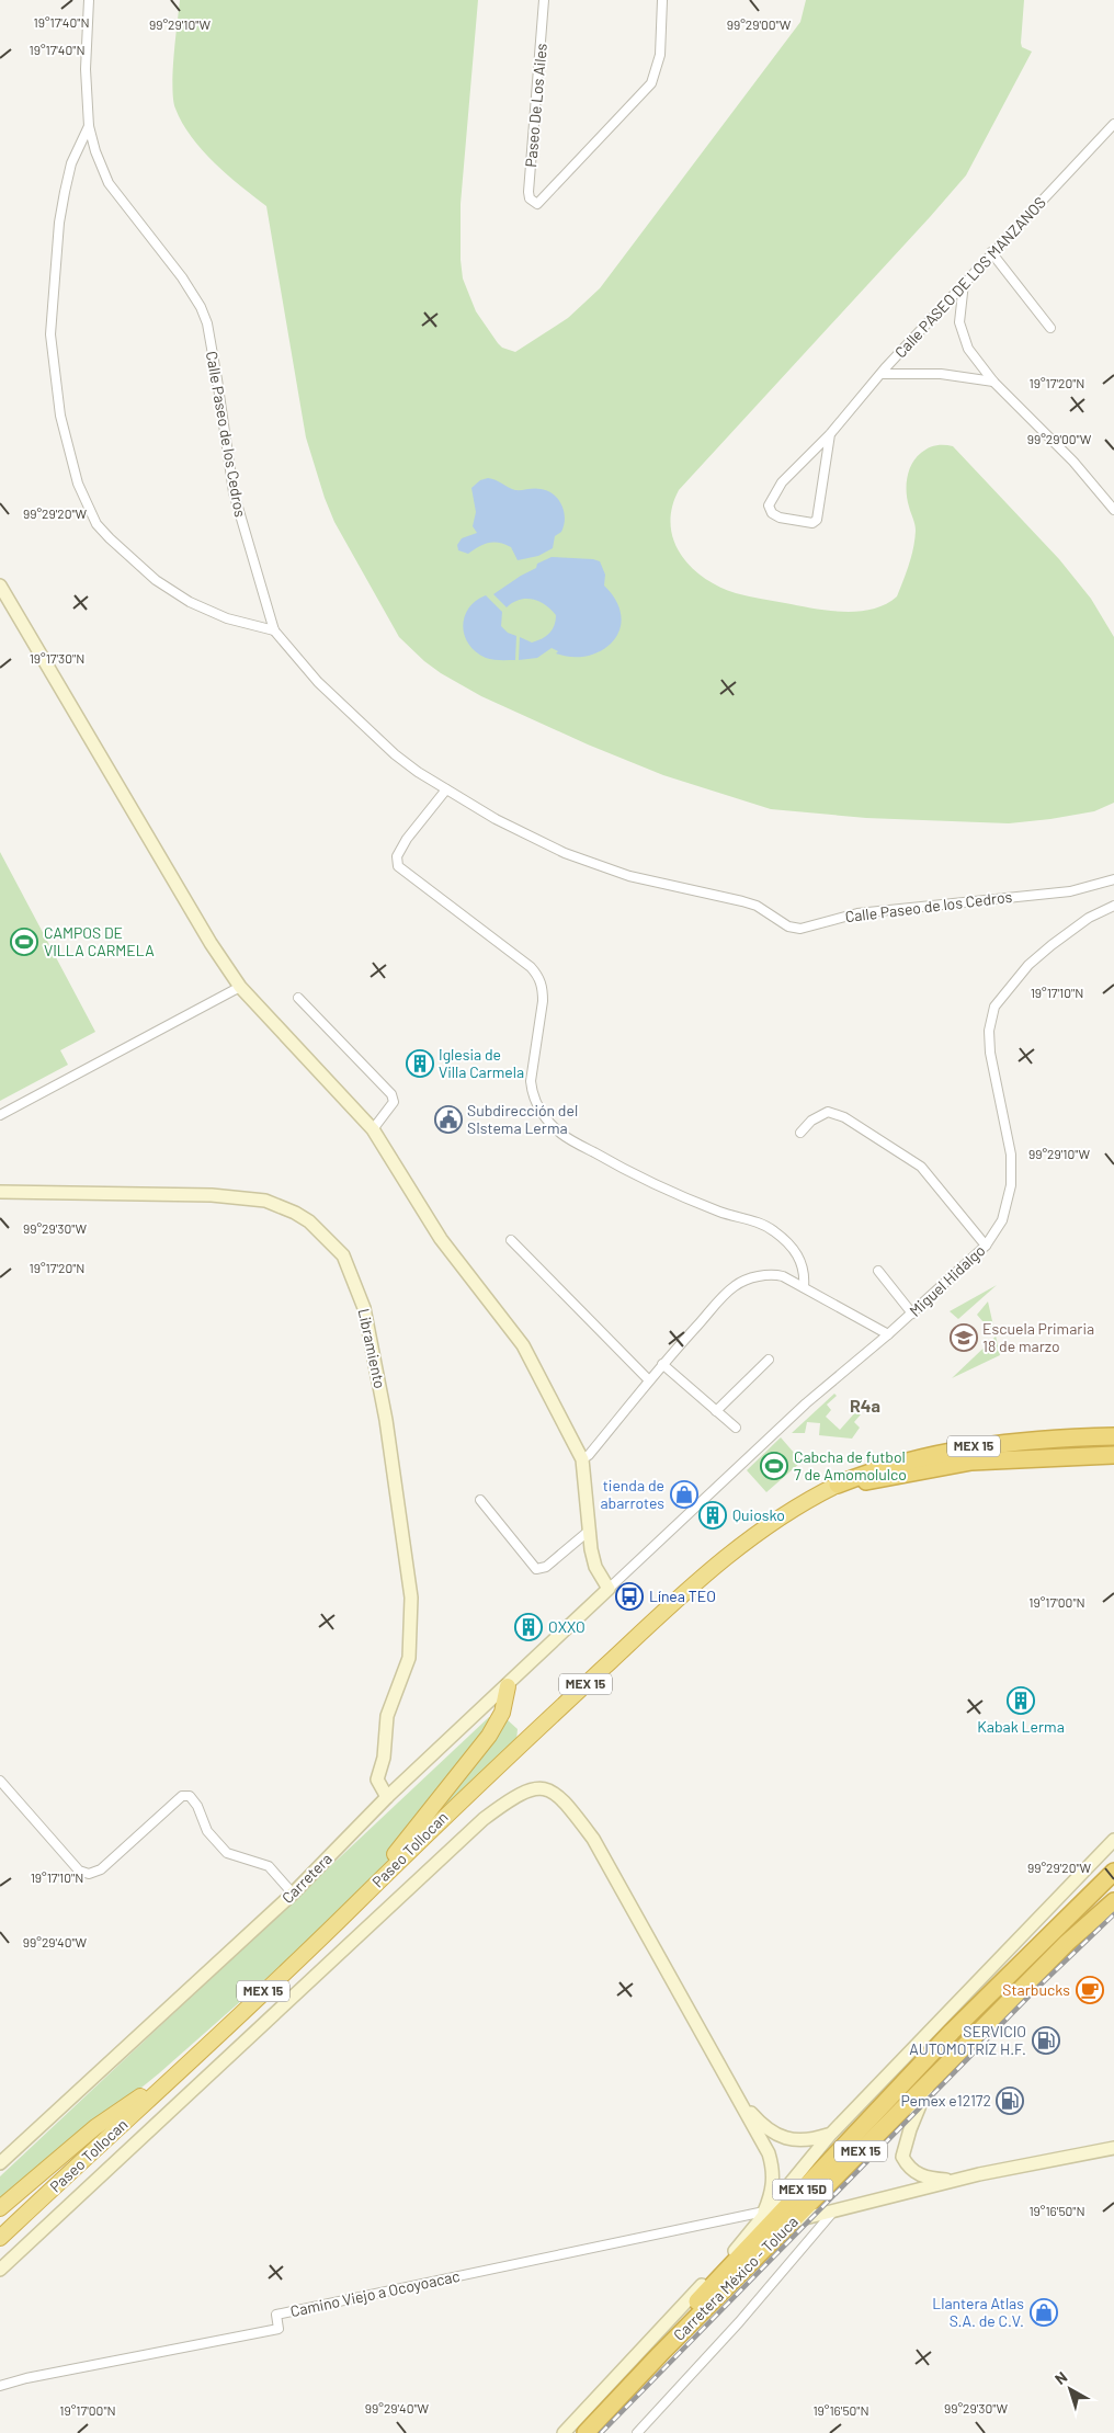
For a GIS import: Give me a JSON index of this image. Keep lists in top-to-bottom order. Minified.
{"streets":{"highway":["MEX 15","Paseo Tollocan","MEX 15D","Carretera México - Toluca"],"main road":["Libramiento","Carretera"],"street":["Paseo De Los Ailes","Calle PASEO DE LOS MANZANOS","Calle Paseo de los Cedros","Miguel Hidalgo","Camino Viejo a Ocoyoacac"]},"crossings":[["Miguel Hidalgo","Carretera"],["Libramiento","Carretera"],["MEX 15","Paseo Tollocan"],["MEX 15","MEX 15D"],["MEX 15","Carretera México - Toluca"],["MEX 15D","Carretera México - Toluca"]],"districts":["R4a"],"places":{"sports":["CAMPOS DE VILLA CARMELA","Cabcha de futbol 7 de Amomolulco"],"building":["Iglesia de Villa Carmela","Quiosko","OXXO","Kabak Lerma"],"public building":["Subdirección del SIstema Lerma"],"school or university":["Escuela Primaria 18 de marzo"],"shop":["tienda de abarrotes","Llantera Atlas S.A. de C.V."],"bus stop":["Línea TEO"],"cafe":["Starbucks"],"fuel station":["SERVICIO AUTOMOTRIZ H.F.","Pemex e12172"]},"north":"top left","coordinates":["19°17'40\"N","99°29'00\"W","99°29'10\"W","19°17'20\"N","99°29'20\"W","19°17'30\"N","19°17'10\"N","99°29'30\"W","19°17'00\"N","99°29'40\"W","19°16'50\"N"]}
